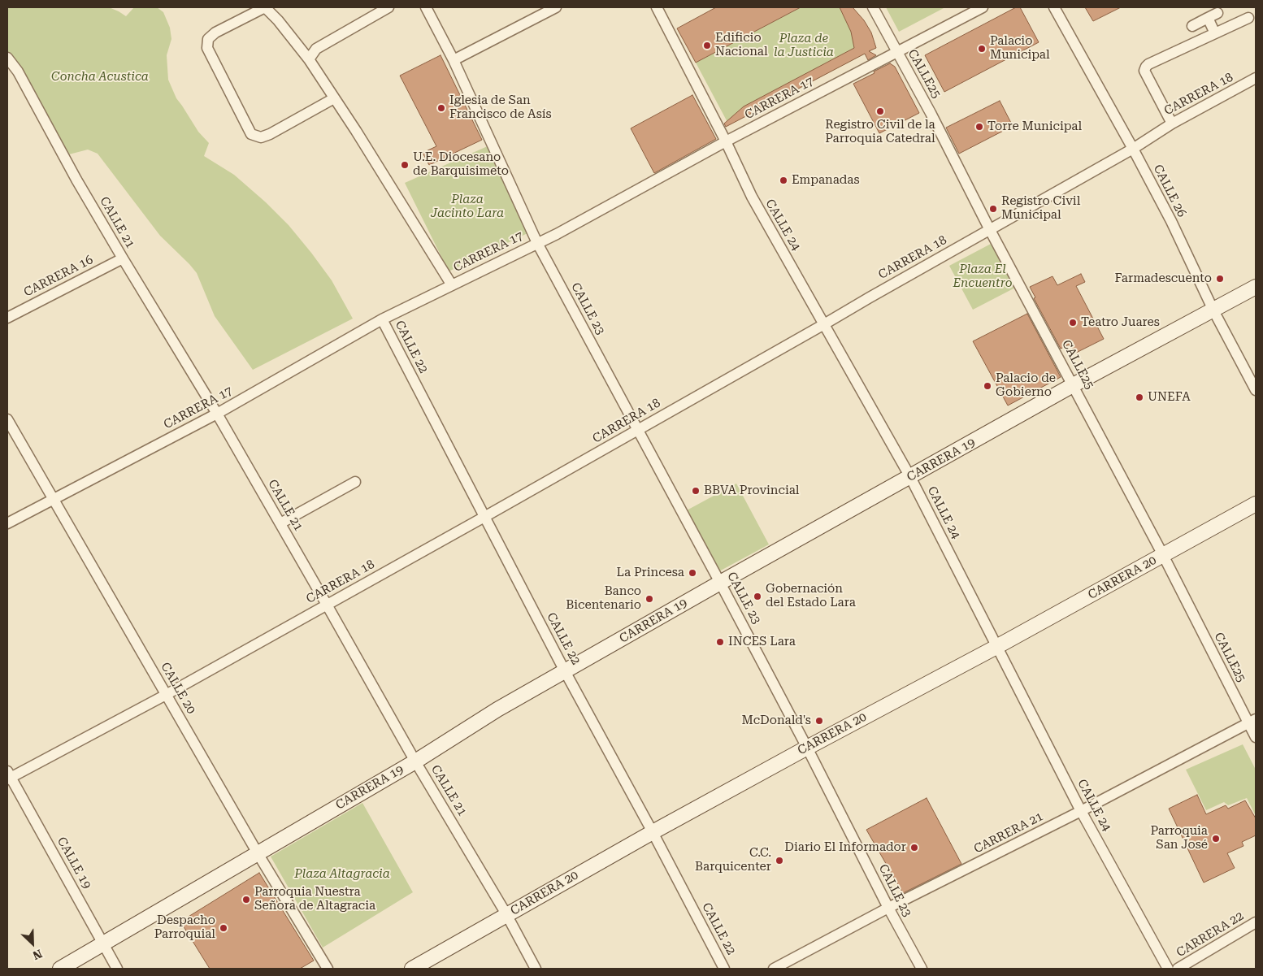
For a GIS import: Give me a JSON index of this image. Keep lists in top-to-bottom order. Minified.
{"streets":{"street":["CALLE25","CARRERA 18","CARRERA 17","CALLE 26","CALLE 21","CALLE 24","CARRERA 16","CALLE 23","CALLE 22","CARRERA 19","CARRERA 20","CALLE 20","CARRERA 21","CALLE 19","CARRERA 22"]},"crossings":[["CALLE25","CARRERA 18"],["CALLE25","CARRERA 17"],["CALLE25","CARRERA 19"],["CALLE25","CARRERA 20"],["CALLE25","CARRERA 21"],["CARRERA 18","CALLE 26"],["CARRERA 18","CALLE 21"],["CARRERA 18","CALLE 24"],["CARRERA 18","CALLE 23"],["CARRERA 18","CALLE 22"],["CARRERA 18","CALLE 20"],["CARRERA 18","CALLE 19"],["CARRERA 17","CALLE 21"],["CARRERA 17","CALLE 24"],["CARRERA 17","CALLE 23"],["CARRERA 17","CALLE 22"],["CARRERA 17","CALLE 20"],["CALLE 26","CARRERA 19"],["CALLE 21","CARRERA 16"],["CALLE 21","CARRERA 19"],["CALLE 21","CARRERA 20"],["CALLE 24","CARRERA 19"],["CALLE 24","CARRERA 20"],["CALLE 24","CARRERA 21"],["CALLE 23","CARRERA 19"],["CALLE 23","CARRERA 20"],["CALLE 23","CARRERA 21"],["CALLE 22","CARRERA 19"],["CALLE 22","CARRERA 20"],["CARRERA 19","CALLE 20"],["CARRERA 19","CALLE 19"]],"parks":["Plaza de la Justicia","Concha Acustica","Plaza Jacinto Lara","Plaza El Encuentro","Plaza Altagracia"],"places":["Edificio Nacional","Palacio Municipal","Iglesia de San Francisco de Asís","Registro Civil de la Parroquia Catedral","Torre Municipal","U.E. Diocesano de Barquisimeto","Empanadas","Registro Civil Municipal","Farmadescuento","Teatro Juares","Palacio de Gobierno","UNEFA","BBVA Provincial","La Princesa","Gobernación del Estado Lara","Banco Bicentenario","INCES Lara","McDonald's","Parroquia San José","Diario El Informador","C.C. Barquicenter","Parroquia Nuestra Señora de Altagracia","Despacho Parroquial"],"north":"bottom right"}
